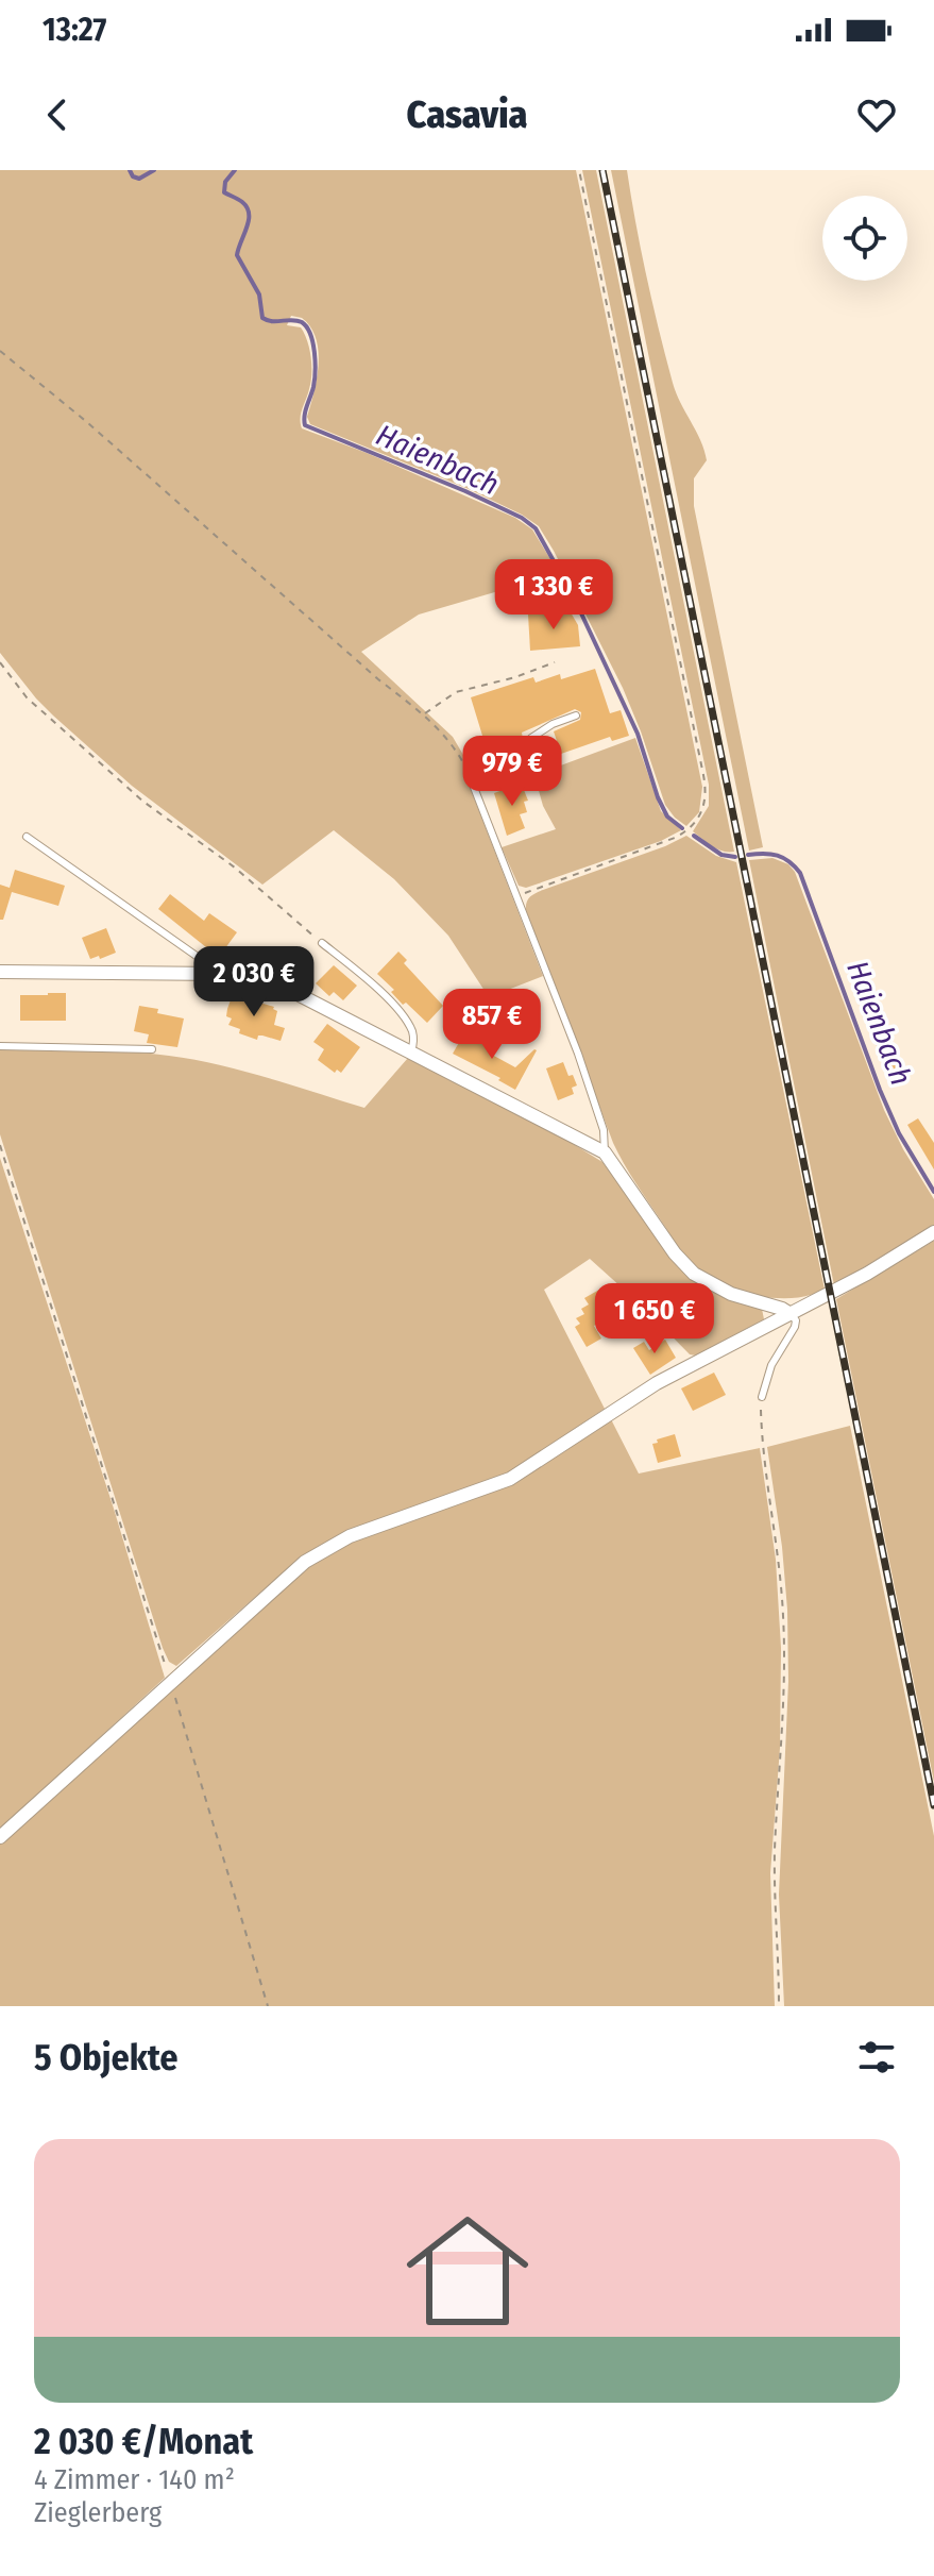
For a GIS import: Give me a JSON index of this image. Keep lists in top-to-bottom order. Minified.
{"water":["Haienbach"],"page":{"status":"13:27","header":"Casavia","price":["1 330 €","979 €","2 030 €","857 €","1 650 €"],"heading":"5 Objekte","list":[{"name":"2 030 €/Monat","note":"4 Zimmer · 140 m² · Zieglerberg"}]}}
